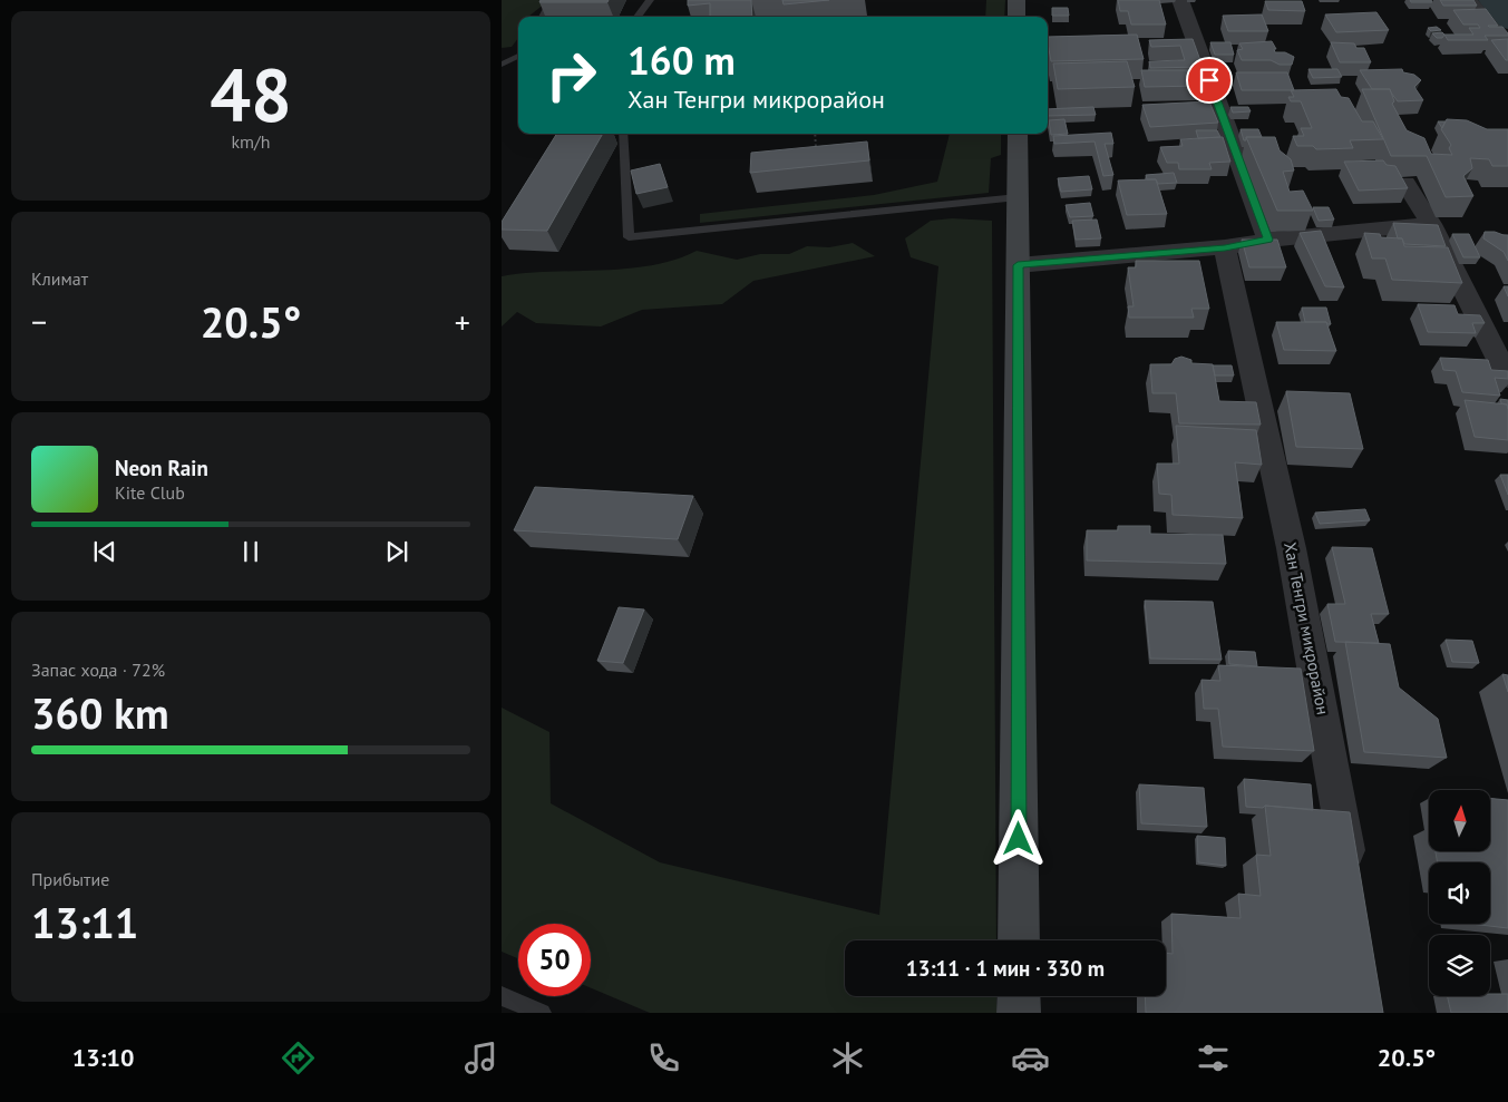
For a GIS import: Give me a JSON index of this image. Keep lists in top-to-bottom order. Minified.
{"streets":{"street":["Хан Тенгри микрорайон"]},"north":"top","page":{"tile":[["48","km/h"],"Климат",["Запас хода · 72%","360 km"],["Прибытие","13:11"]],"turn":["160 m","Хан Тенгри микрорайон"],"heat":["−","20.5°","+"],"song":["Neon Rain","Kite Club"],"limit":"50","trip":"13:11 · 1 мин · 330 m","tabs":["13:10","20.5°"]}}
